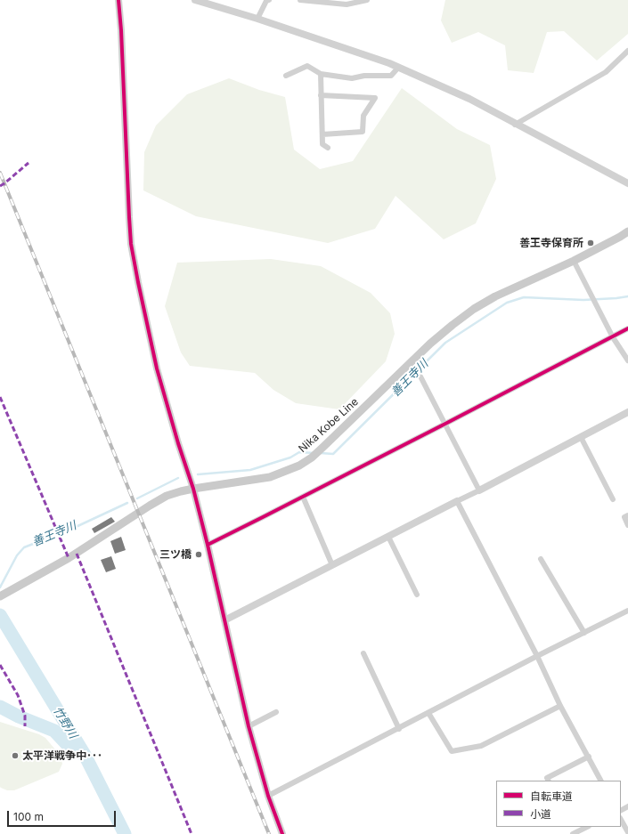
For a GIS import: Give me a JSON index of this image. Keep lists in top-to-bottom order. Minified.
{"streets":{"main road":["Nika Kobe Line"]},"water":["善王寺川","竹野川"],"places":["善王寺保育所","三ツ橋","太平洋戦争中･･･"],"legend":["自転車道","小道"],"scale_bar":"100 m"}
